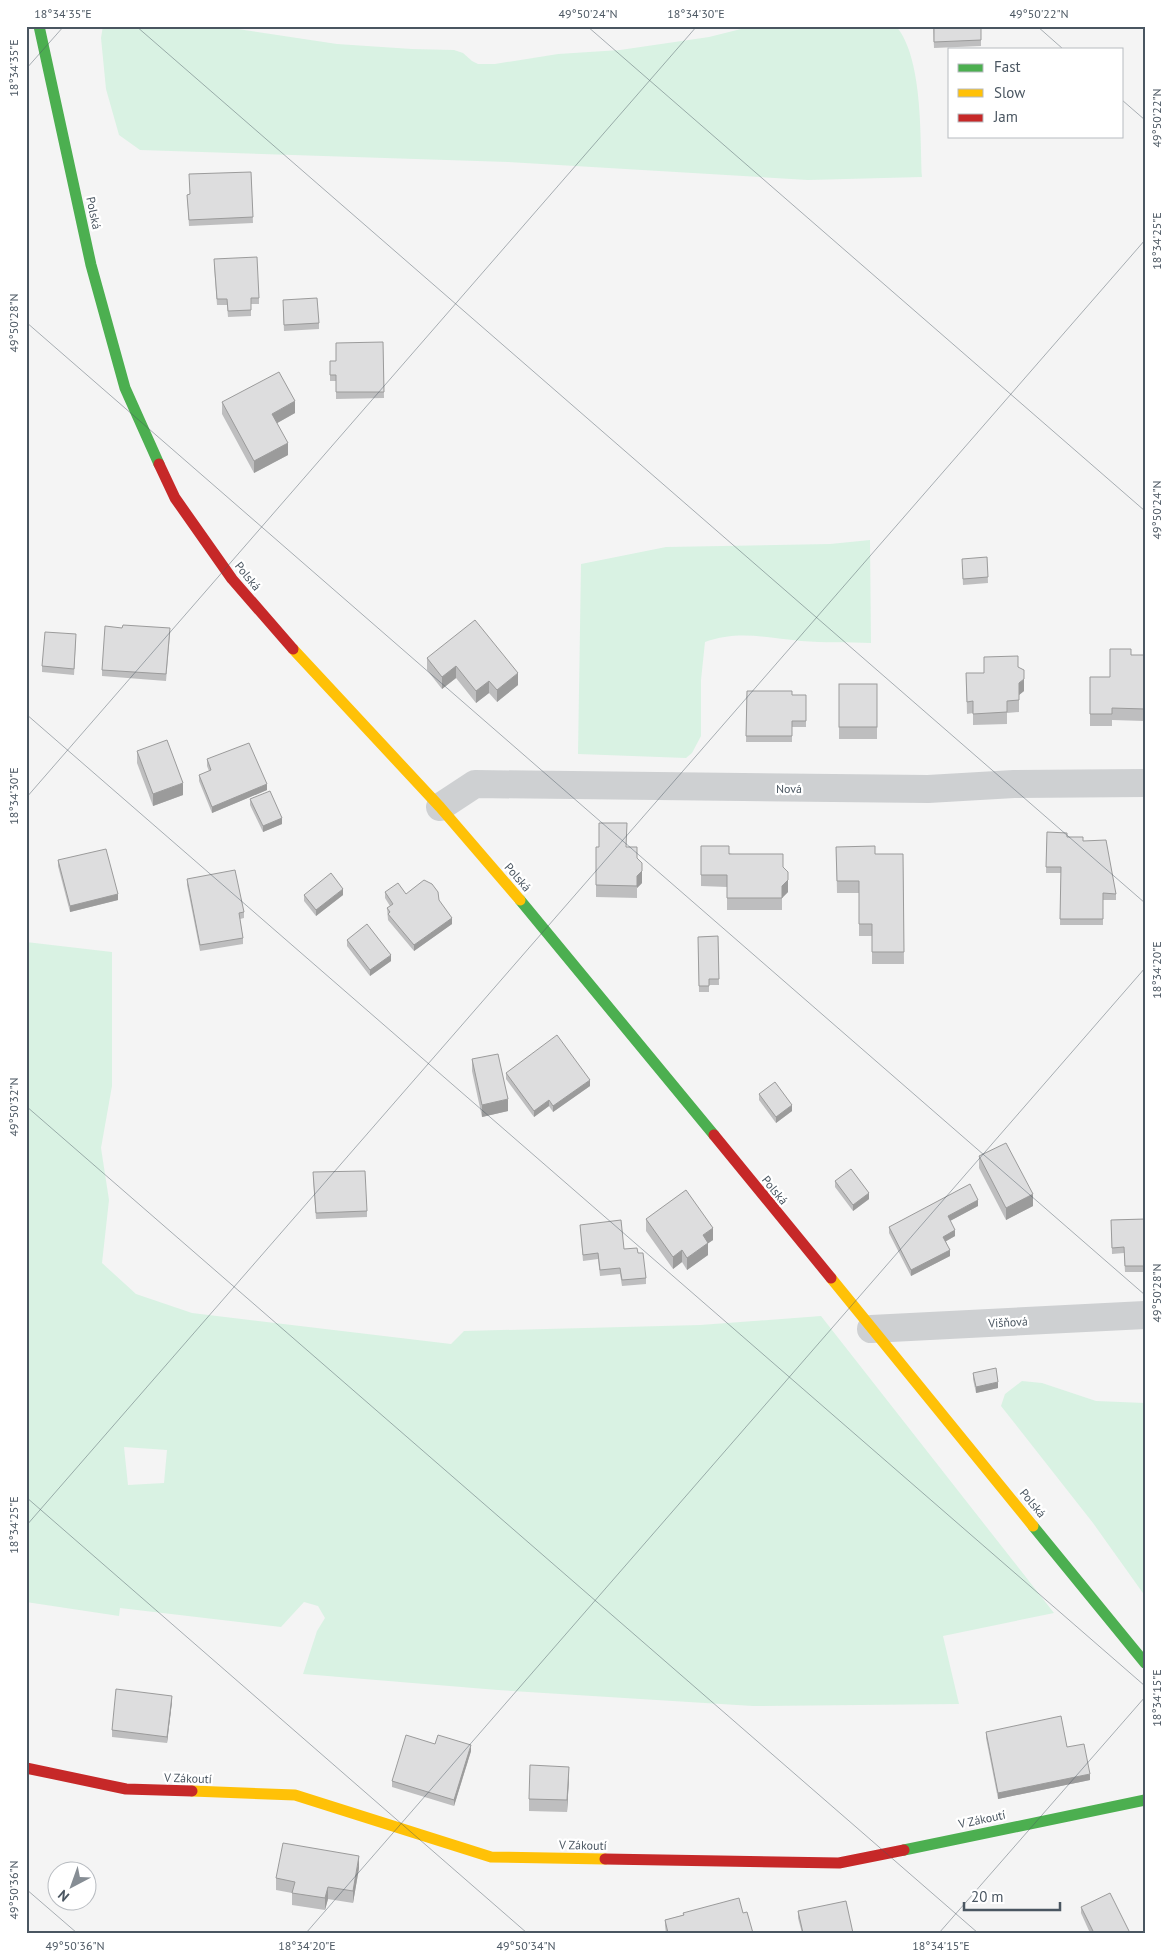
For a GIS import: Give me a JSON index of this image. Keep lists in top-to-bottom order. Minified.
{"streets":{"street":["Polská","Nová","Višňová","V Zákoutí"]},"crossings":[["Polská","Nová"],["Polská","Višňová"]],"legend":["Fast","Slow","Jam"],"scale_bar":"20 m","north":"bottom left","coordinates":["18°34'35\"E","49°50'24\"N","18°34'30\"E","49°50'22\"N","18°34'25\"E","49°50'28\"N","18°34'20\"E","49°50'32\"N","18°34'15\"E","49°50'36\"N","49°50'34\"N"]}
